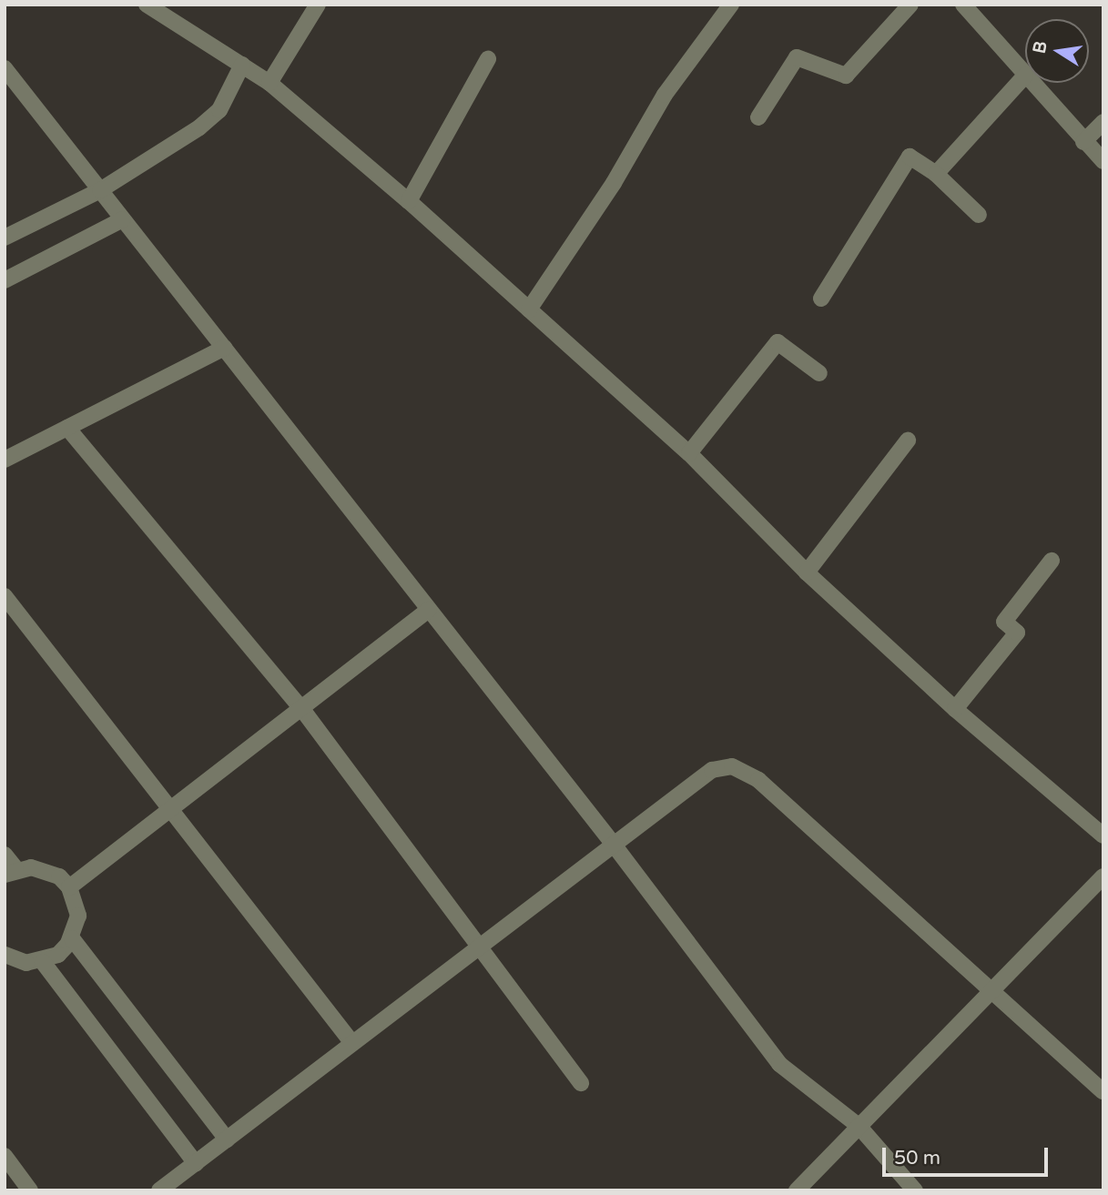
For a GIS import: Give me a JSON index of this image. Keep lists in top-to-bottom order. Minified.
{"scale_bar":"50 m","north":"left"}
